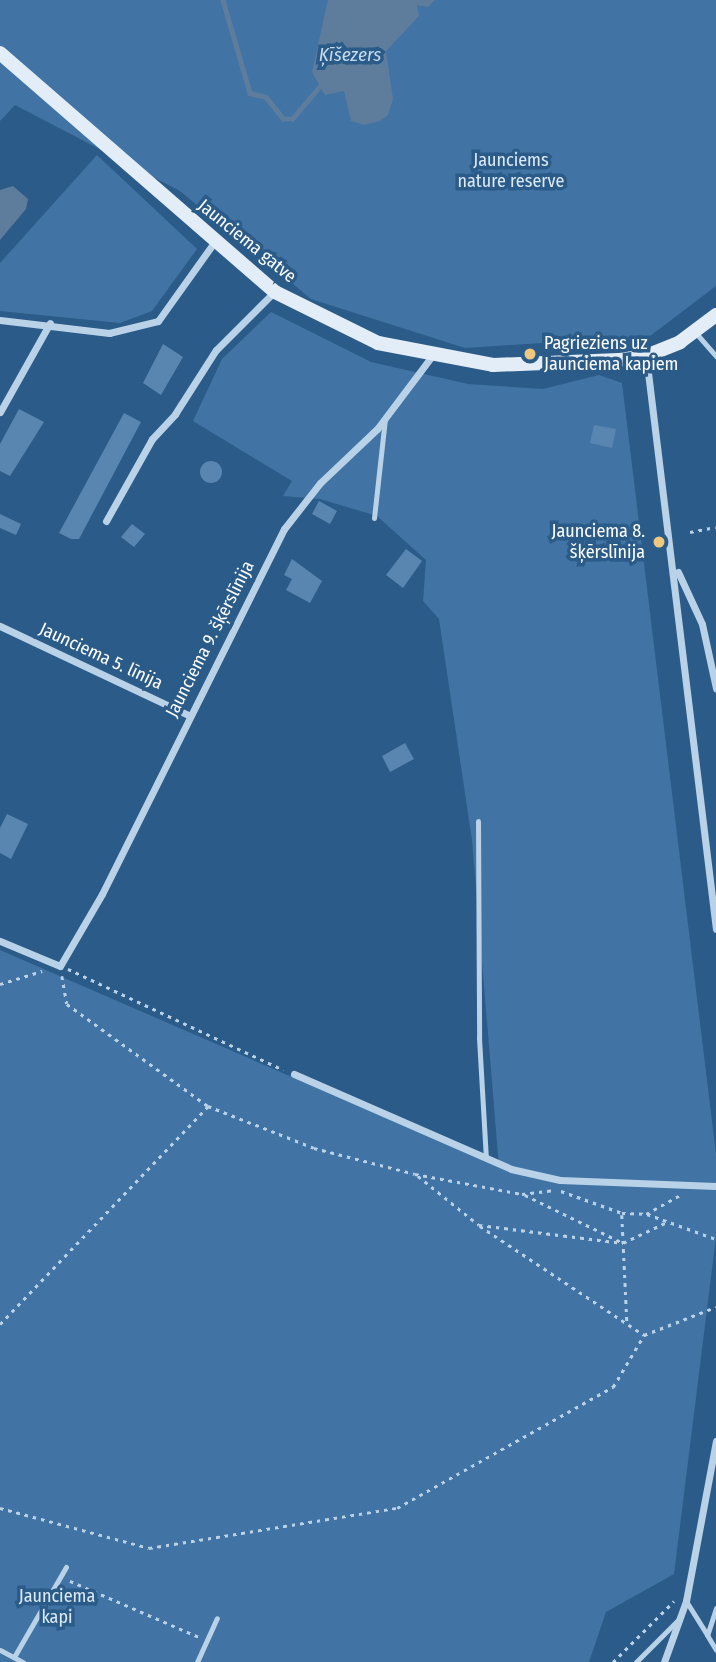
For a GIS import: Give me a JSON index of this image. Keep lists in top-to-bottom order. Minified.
{"streets":{"main road":["Jaunciema gatve"],"street":["Jaunciema 9. šķērslīnija","Jaunciema 5. līnija"]},"crossings":[["Jaunciema gatve","Jaunciema 9. šķērslīnija"],["Jaunciema 9. šķērslīnija","Jaunciema 5. līnija"]],"water":["Ķīšezers"],"parks":["Jaunciems nature reserve","Jaunciema kapi"],"places":["Pagrieziens uz Jaunciema kapiem","Jaunciema 8. šķērslīnija"]}
